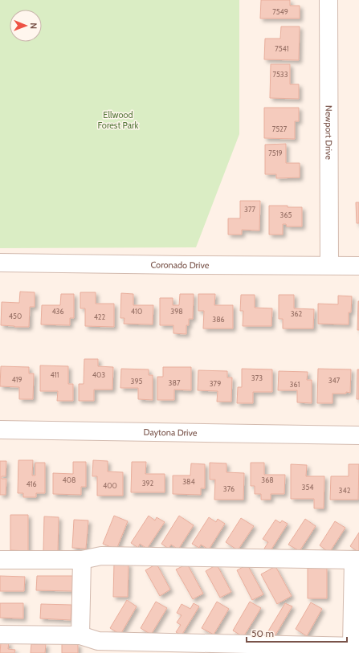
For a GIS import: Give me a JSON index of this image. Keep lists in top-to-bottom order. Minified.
{"streets":{"street":["Newport Drive","Coronado Drive","Daytona Drive"]},"crossings":[["Newport Drive","Coronado Drive"]],"parks":["Ellwood Forest Park"],"house_numbers":["7549","7541","7533","7527","7519","377","365","436","410","398","362","450","422","386","411","403","373","419","347","395","387","379","361","408","368","384","392","416","400","354","376","342"],"scale_bar":"50 m","north":"right"}
